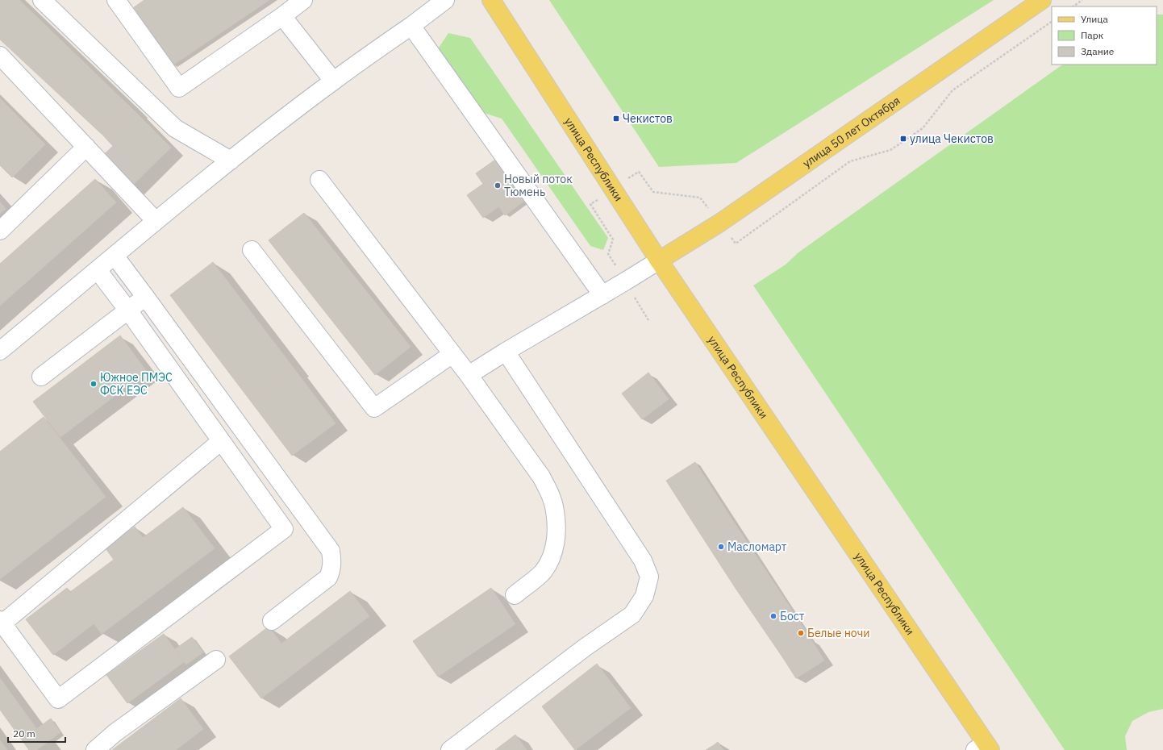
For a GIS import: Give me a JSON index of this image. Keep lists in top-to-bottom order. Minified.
{"streets":{"main road":["улица 50 лет Октября","улица Республики"]},"crossings":[["улица 50 лет Октября","улица Республики"]],"places":{"transit":["Чекистов","улица Чекистов"],"other":["Новый поток Тюмень","Южное ПМЭС ФСК ЕЭС","Масломарт","Бост","Белые ночи"]},"legend":["Улица","Парк","Здание"],"scale_bar":"20 m"}
